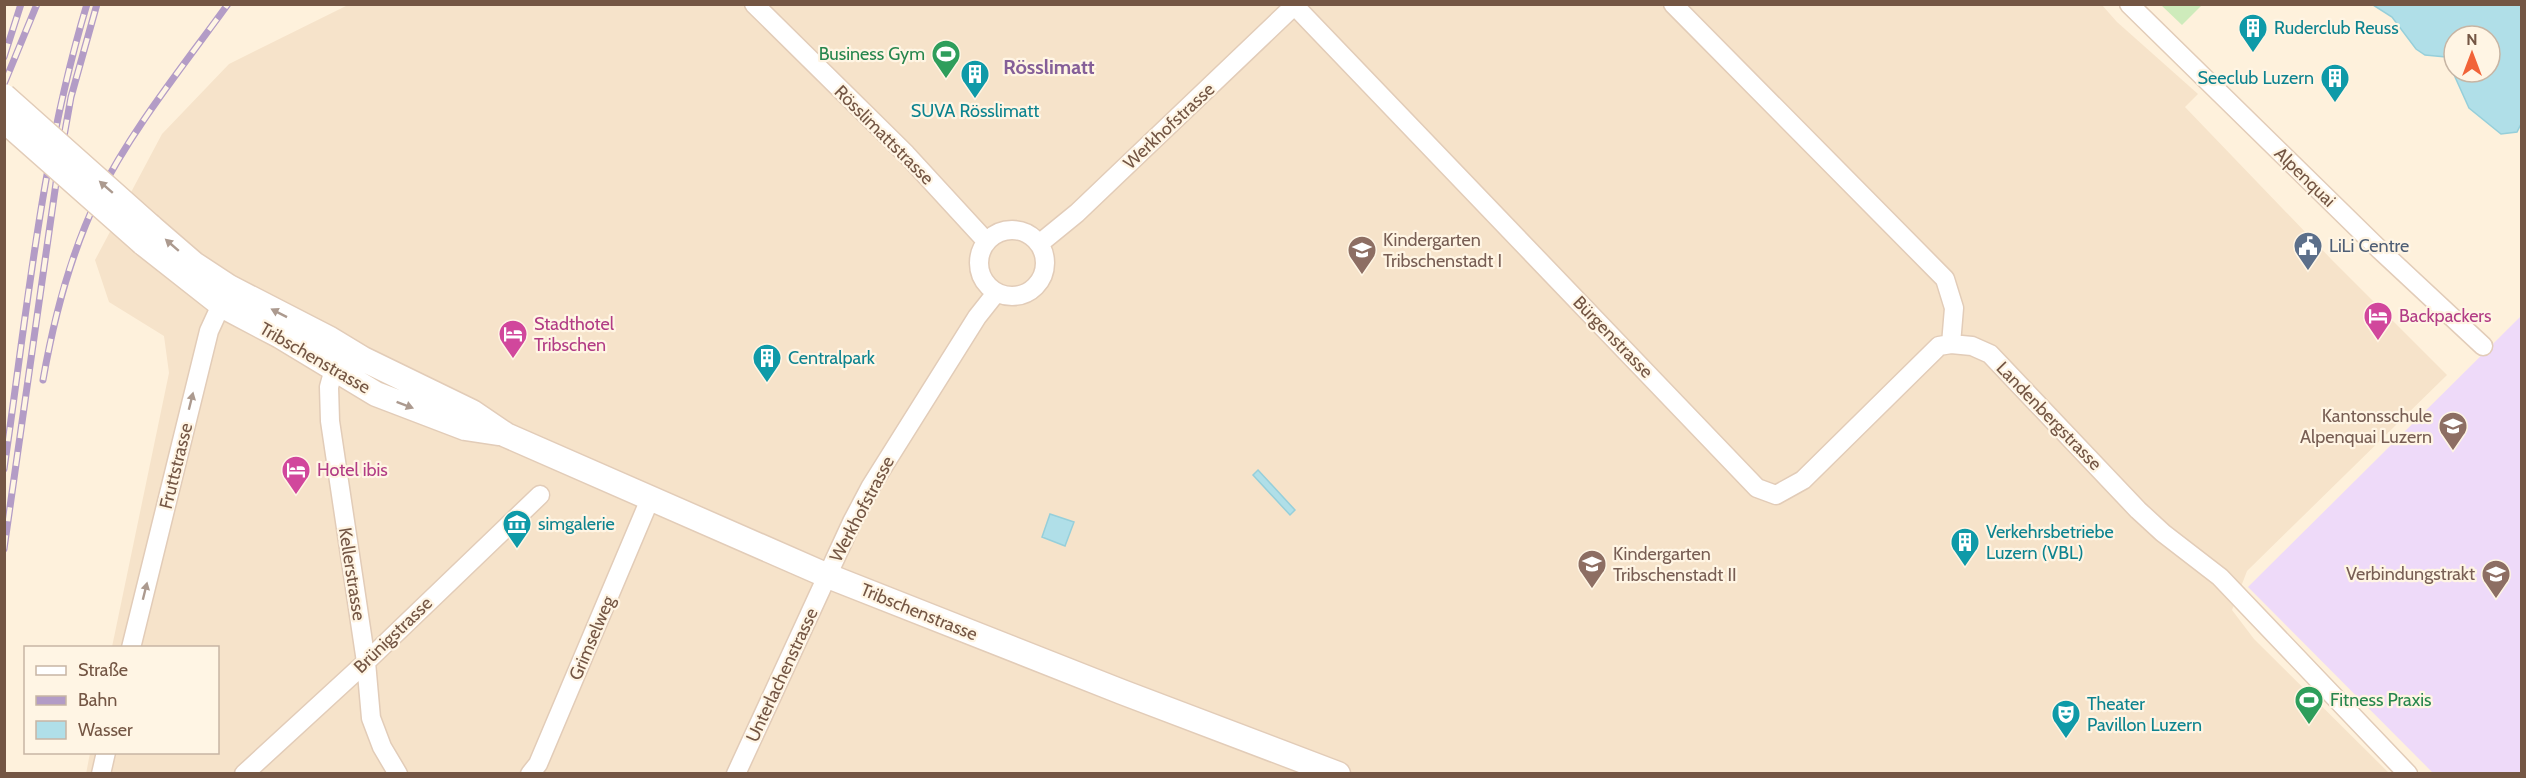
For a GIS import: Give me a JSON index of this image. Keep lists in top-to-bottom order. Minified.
{"streets":{"street":["Werkhofstrasse","Rösslimattstrasse","Alpenquai","Bürgenstrasse","Tribschenstrasse","Landenbergstrasse","Fruttstrasse","Kellerstrasse","Brünigstrasse","Grimselweg","Unterlachenstrasse"]},"crossings":[["Werkhofstrasse","Rösslimattstrasse"],["Werkhofstrasse","Bürgenstrasse"],["Werkhofstrasse","Tribschenstrasse"],["Werkhofstrasse","Unterlachenstrasse"],["Bürgenstrasse","Landenbergstrasse"],["Tribschenstrasse","Fruttstrasse"],["Tribschenstrasse","Kellerstrasse"],["Tribschenstrasse","Grimselweg"],["Tribschenstrasse","Unterlachenstrasse"],["Kellerstrasse","Brünigstrasse"]],"one_way":["Fruttstrasse"],"districts":["Rösslimatt"],"places":{"building":["Ruderclub Reuss","SUVA Rösslimatt","Seeclub Luzern","Centralpark","Verkehrsbetriebe Luzern (VBL)"],"sports":["Business Gym","Fitness Praxis"],"public building":["LiLi Centre"],"school or university":["Kindergarten Tribschenstadt I","Kantonsschule Alpenquai Luzern","Kindergarten Tribschenstadt II","Verbindungstrakt"],"hotel":["Backpackers","Stadthotel Tribschen","Hotel ibis"],"museum":["simgalerie"],"theatre":["Theater Pavillon Luzern"]},"legend":["Straße","Bahn","Wasser"],"north":"top"}
